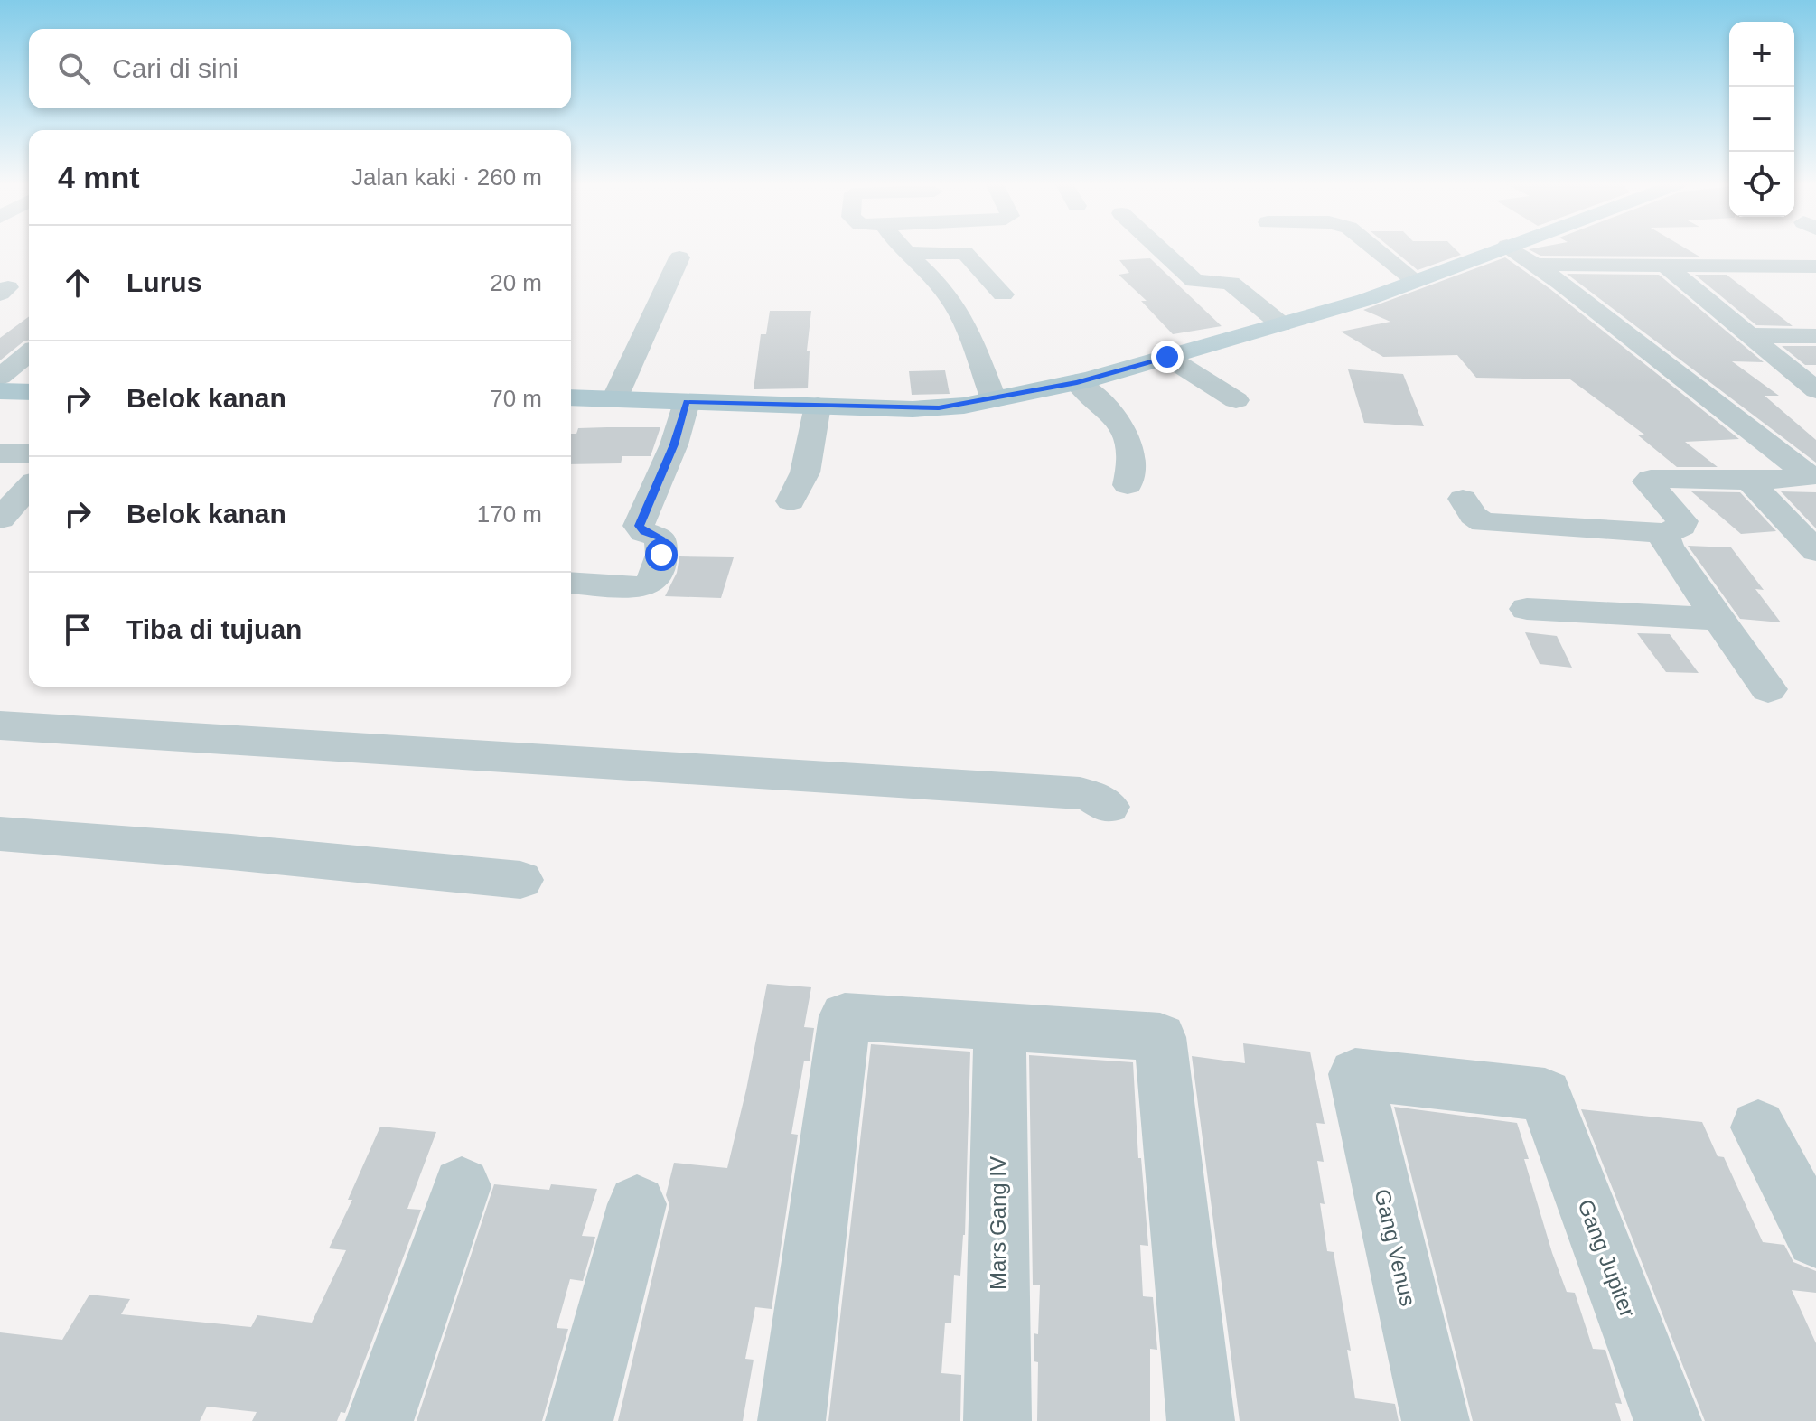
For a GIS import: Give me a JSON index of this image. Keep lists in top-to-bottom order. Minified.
{"streets":{"street":["Mars Gang IV","Gang Venus","Gang Jupiter"]},"crossings":[["Gang Venus","Gang Jupiter"]],"page":{"map_buttons":["+","−"],"search":"Cari di sini","heading":["4 mnt","Jalan kaki · 260 m"],"list":[["Lurus","20 m"],["Belok kanan","70 m"],["Belok kanan","170 m"],"Tiba di tujuan"]}}
